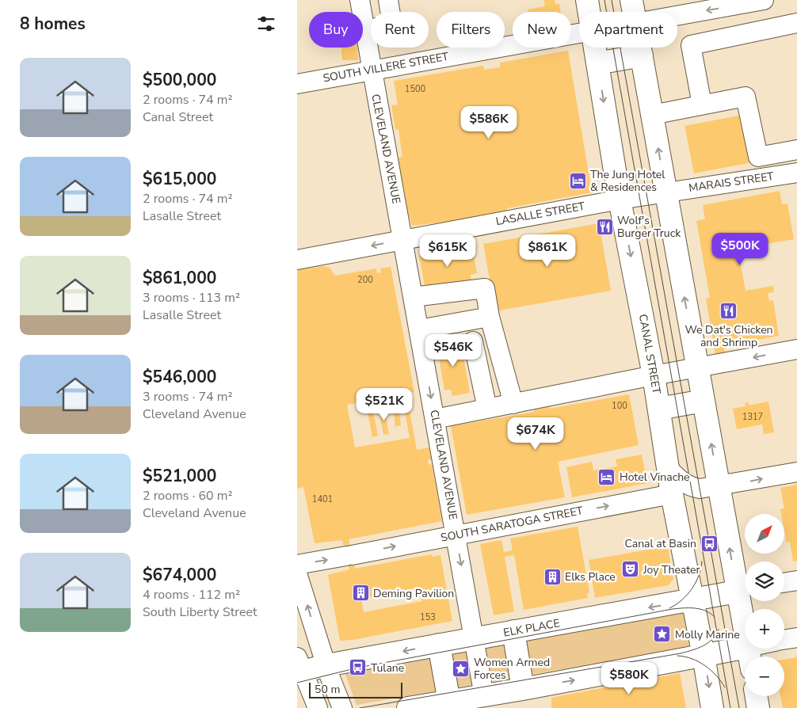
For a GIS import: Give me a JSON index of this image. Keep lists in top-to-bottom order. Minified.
{"streets":{"main road":["CANAL STREET","ELK PLACE"],"street":["SOUTH VILLERE STREET","CLEVELAND AVENUE","MARAIS STREET","LASALLE STREET","SOUTH SARATOGA STREET"]},"crossings":[["SOUTH VILLERE STREET","CLEVELAND AVENUE"],["CLEVELAND AVENUE","LASALLE STREET"],["CLEVELAND AVENUE","SOUTH SARATOGA STREET"],["CLEVELAND AVENUE","ELK PLACE"],["MARAIS STREET","LASALLE STREET"],["MARAIS STREET","CANAL STREET"],["LASALLE STREET","CANAL STREET"],["CANAL STREET","SOUTH SARATOGA STREET"],["CANAL STREET","ELK PLACE"]],"places":{"hotel":["The Jung Hotel & Residences","Hotel Vinache"],"restaurant":["Wolf's Burger Truck","We Dat's Chicken and Shrimp"],"bus stop":["Canal at Basin","Tulane"],"theatre":["Joy Theater"],"building":["Elks Place","Deming Pavilion"],"place":["Molly Marine","Women Armed Forces"]},"house_numbers":["1500","200","100","1317","1401","153"],"scale_bar":"50 m","north":"top right","page":{"heading":"8 homes","chip":["Buy","Rent","Filters","New","Apartment"],"list":[{"name":"$500,000","note":"2 rooms · 74 m² · Canal Street"},{"name":"$615,000","note":"2 rooms · 74 m² · Lasalle Street"},{"name":"$861,000","note":"3 rooms · 113 m² · Lasalle Street"},{"name":"$546,000","note":"3 rooms · 74 m² · Cleveland Avenue"},{"name":"$521,000","note":"2 rooms · 60 m² · Cleveland Avenue"},{"name":"$674,000","note":"4 rooms · 112 m² · South Liberty Street"}],"price":["$586K","$500K","$615K","$861K","$546K","$521K","$674K","$580K"],"map_buttons":["+","−"],"scale":"50 m"}}
